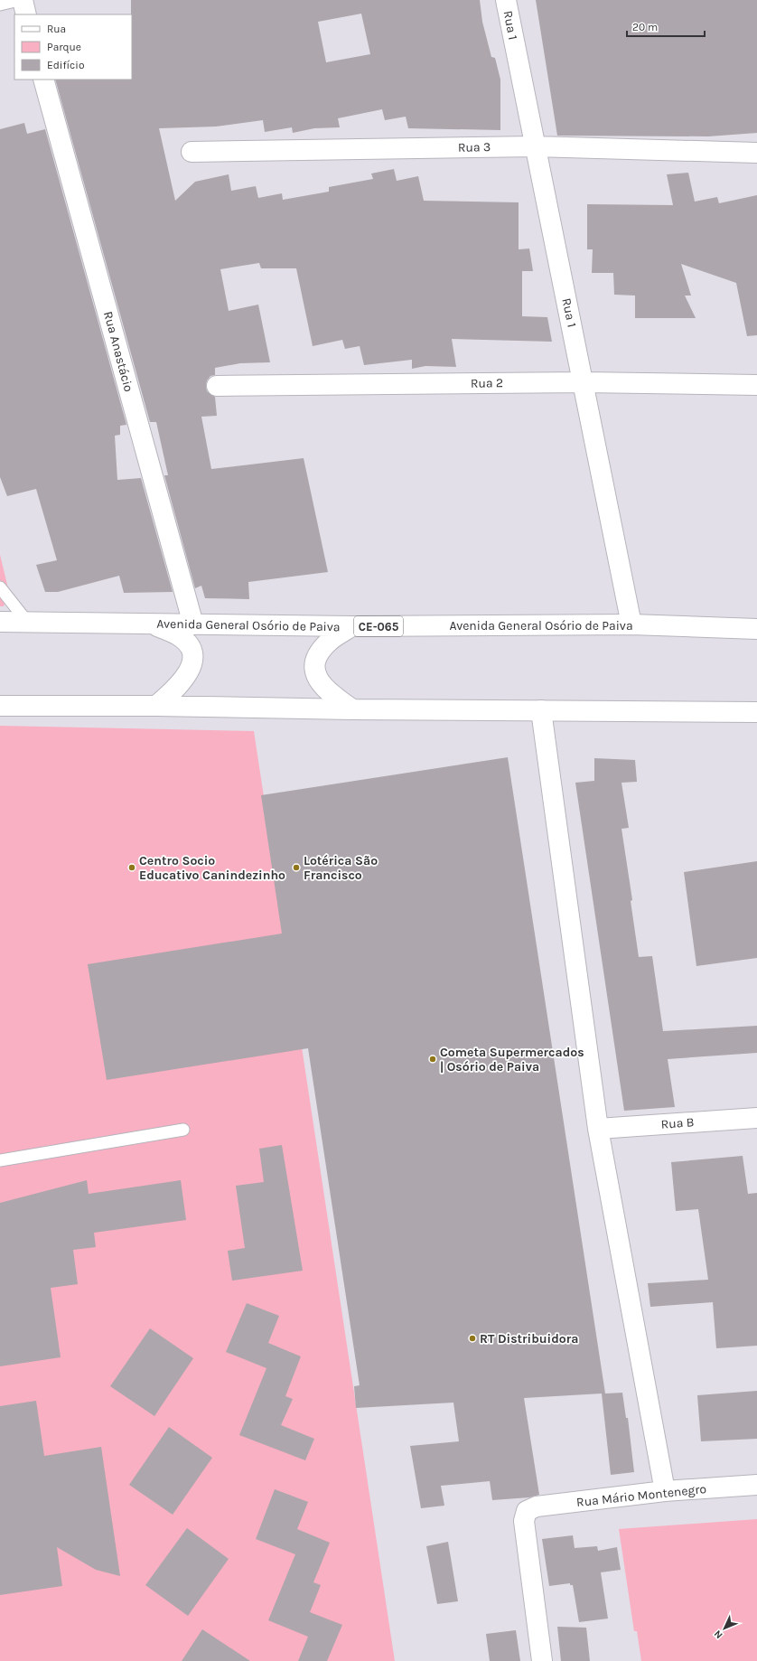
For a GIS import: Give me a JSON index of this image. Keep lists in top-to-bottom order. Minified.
{"streets":{"street":["Rua 1","Rua 3","Rua Anastácio","Rua 2","Avenida General Osório de Paiva","CE-065","Rua B","Rua Mário Montenegro"]},"crossings":[["Rua 1","Rua 3"],["Rua 1","Rua 2"],["Rua 1","Avenida General Osório de Paiva"],["Rua Anastácio","Avenida General Osório de Paiva"]],"places":["Centro Socio Educativo Canindezinho","Lotérica São Francisco","Cometa Supermercados | Osório de Paiva","RT Distribuidora"],"legend":["Rua","Parque","Edifício"],"scale_bar":"20 m","north":"bottom left"}
